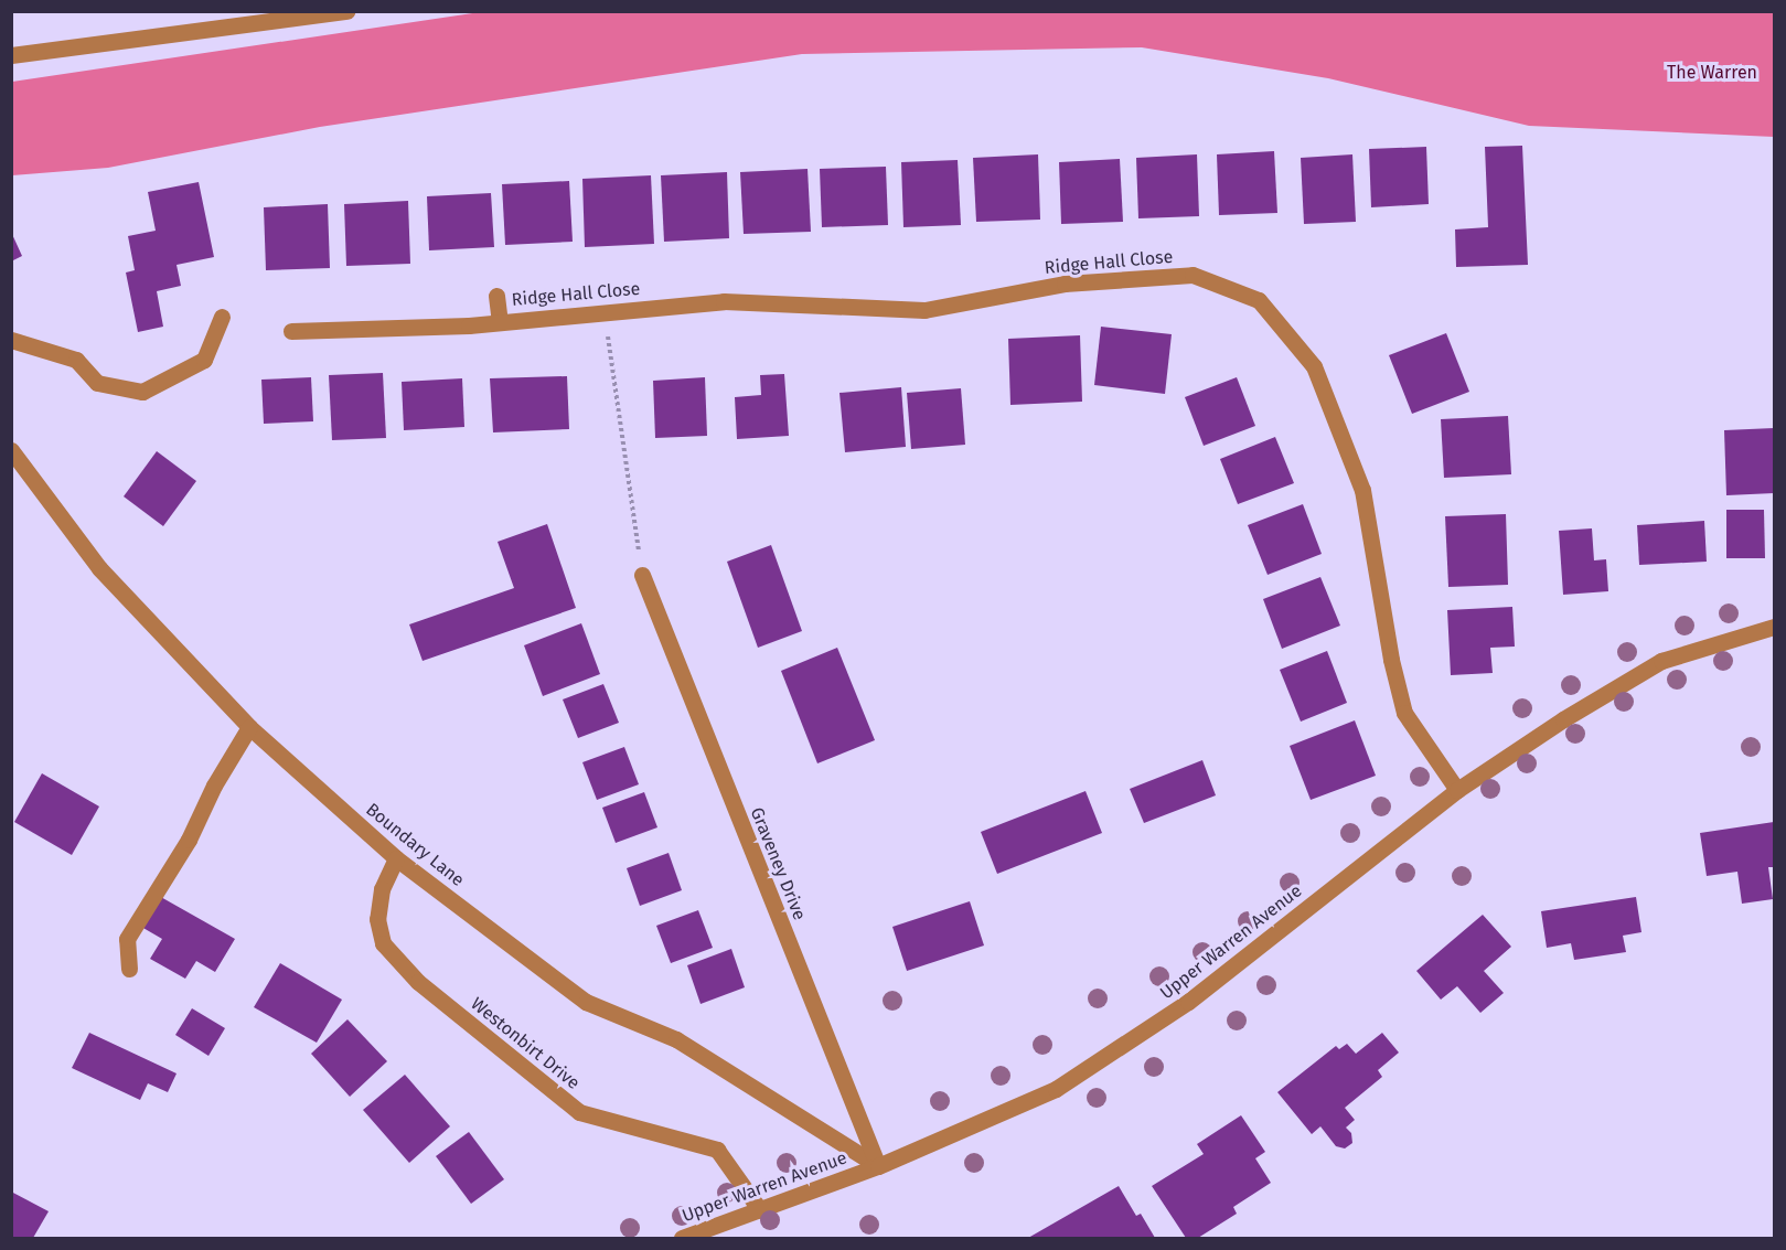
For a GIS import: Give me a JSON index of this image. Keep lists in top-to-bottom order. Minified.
{"streets":{"street":["Ridge Hall Close","Boundary Lane","Graveney Drive","Upper Warren Avenue","Westonbirt Drive"]},"crossings":[["Ridge Hall Close","Upper Warren Avenue"],["Boundary Lane","Graveney Drive"],["Boundary Lane","Upper Warren Avenue"],["Boundary Lane","Westonbirt Drive"],["Graveney Drive","Upper Warren Avenue"],["Upper Warren Avenue","Westonbirt Drive"]],"parks":["The Warren"]}
